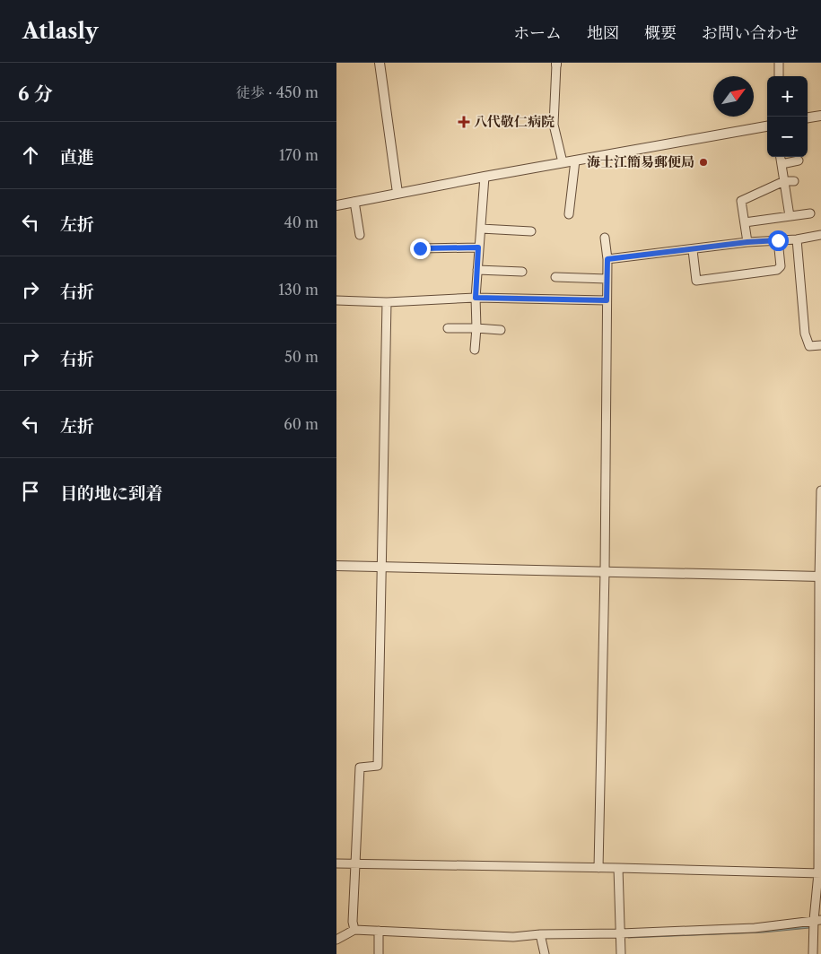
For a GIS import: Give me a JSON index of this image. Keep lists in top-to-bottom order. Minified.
{"places":{"health":["八代敬仁病院"],"other":["海士江簡易郵便局"]},"north":"top right","page":{"header":"Atlasly","nav":["ホーム","地図","概要","お問い合わせ"],"heading":["6 分","徒歩 · 450 m"],"map_buttons":["+","−"],"list":[["直進","170 m"],["左折","40 m"],["右折","130 m"],["右折","50 m"],["左折","60 m"],"目的地に到着"]}}
